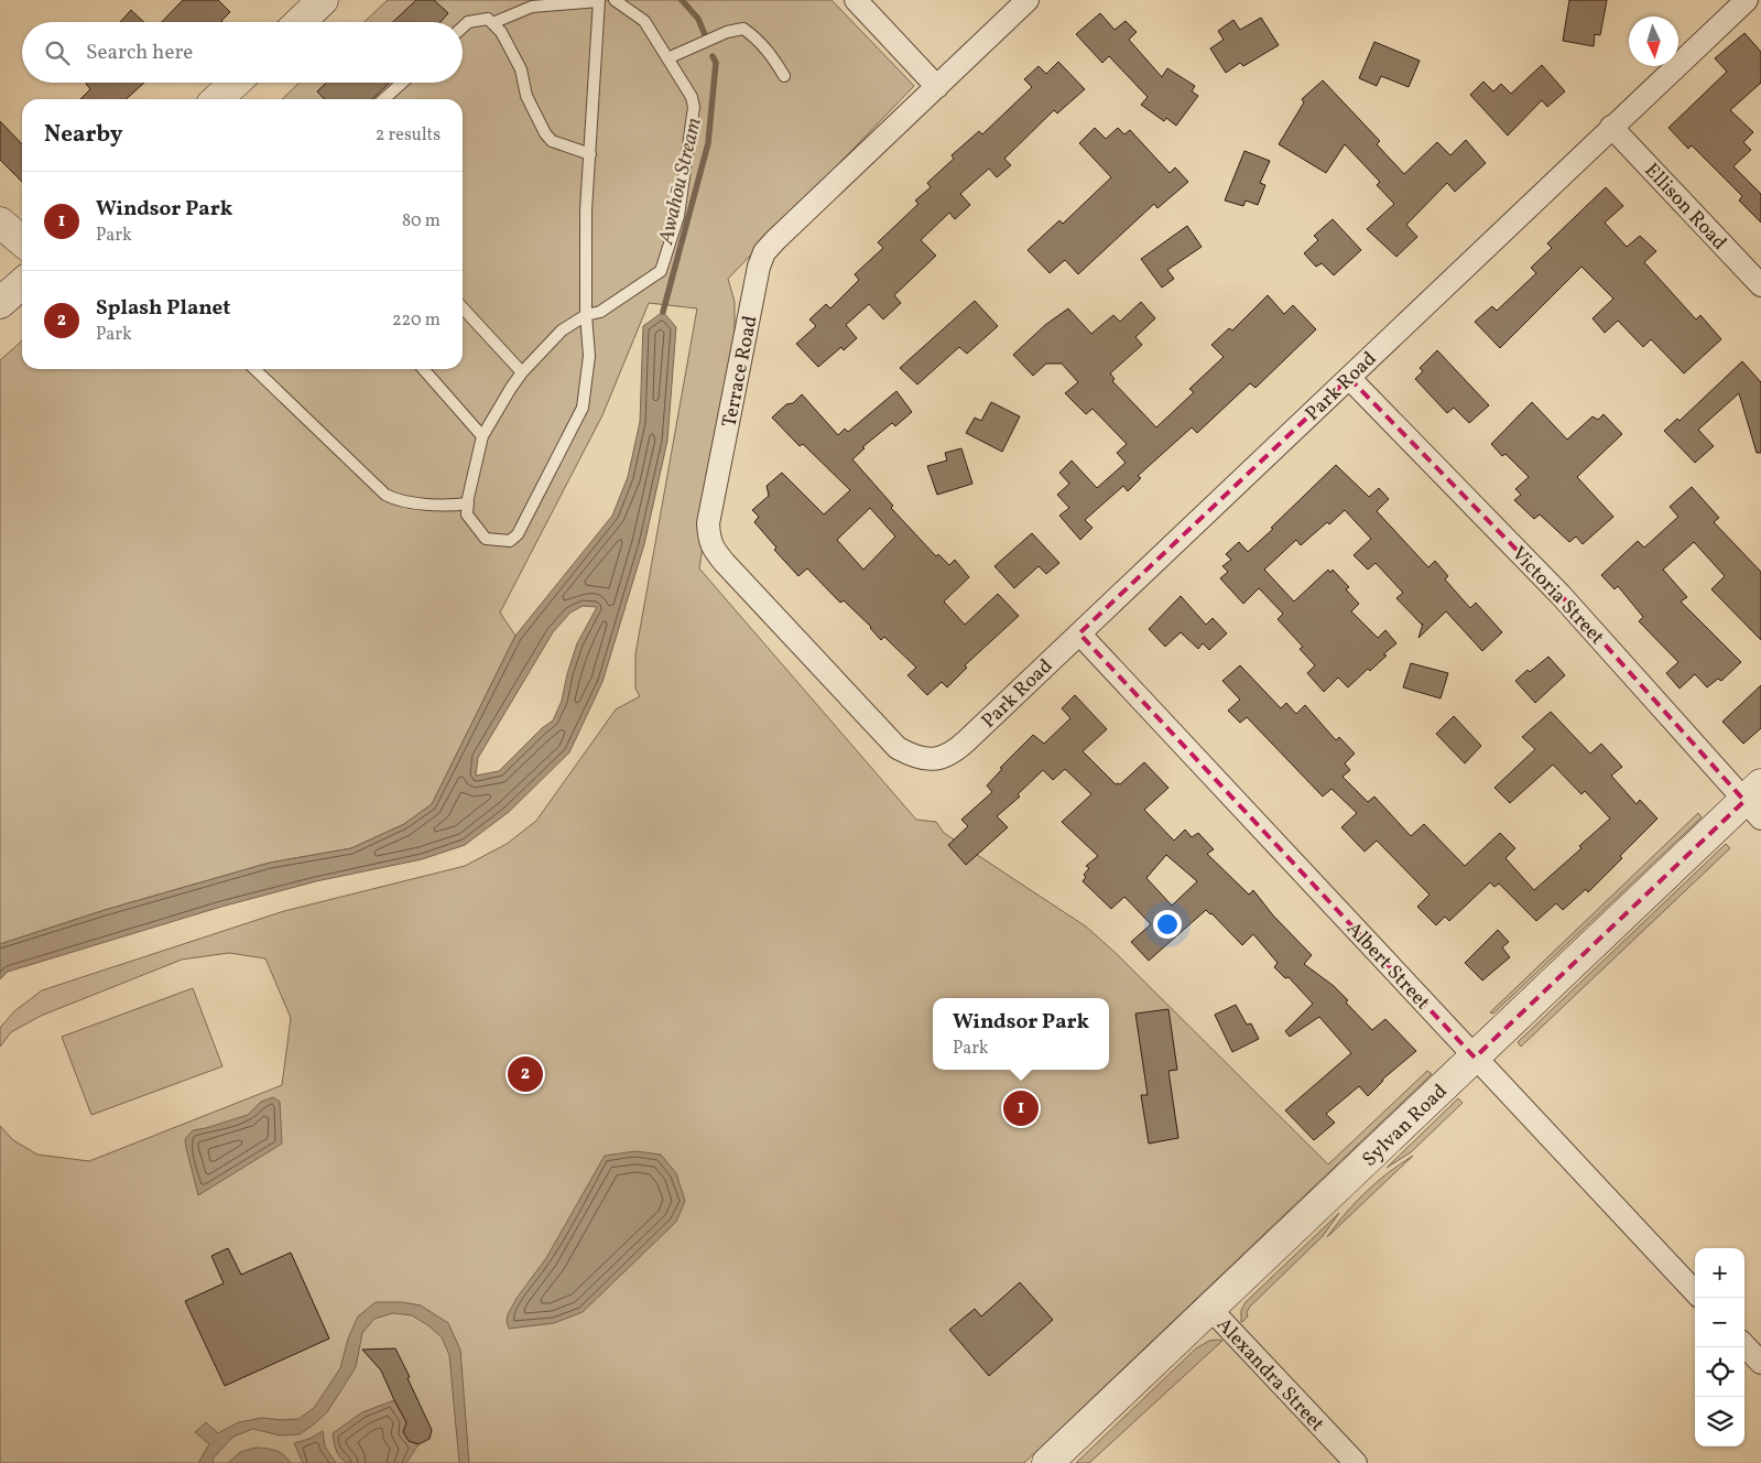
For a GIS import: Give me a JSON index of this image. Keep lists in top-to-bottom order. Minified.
{"streets":{"street":["Ellison Road","Terrace Road","Park Road","Victoria Street","Albert Street","Sylvan Road","Alexandra Street"]},"crossings":[["Ellison Road","Park Road"],["Terrace Road","Park Road"],["Park Road","Victoria Street"],["Park Road","Albert Street"],["Victoria Street","Sylvan Road"],["Albert Street","Sylvan Road"],["Sylvan Road","Alexandra Street"]],"water":["Awahōu Stream"],"north":"bottom","page":{"search":"Search here","heading":["Nearby","2 results"],"list":[{"mark":"1","name":"Windsor Park","note":"Park","value":"80 m"},{"mark":"2","name":"Splash Planet","note":"Park","value":"220 m"}],"popup":["Windsor Park","Park"],"pins":["2","1"],"map_buttons":["+","−"]}}
